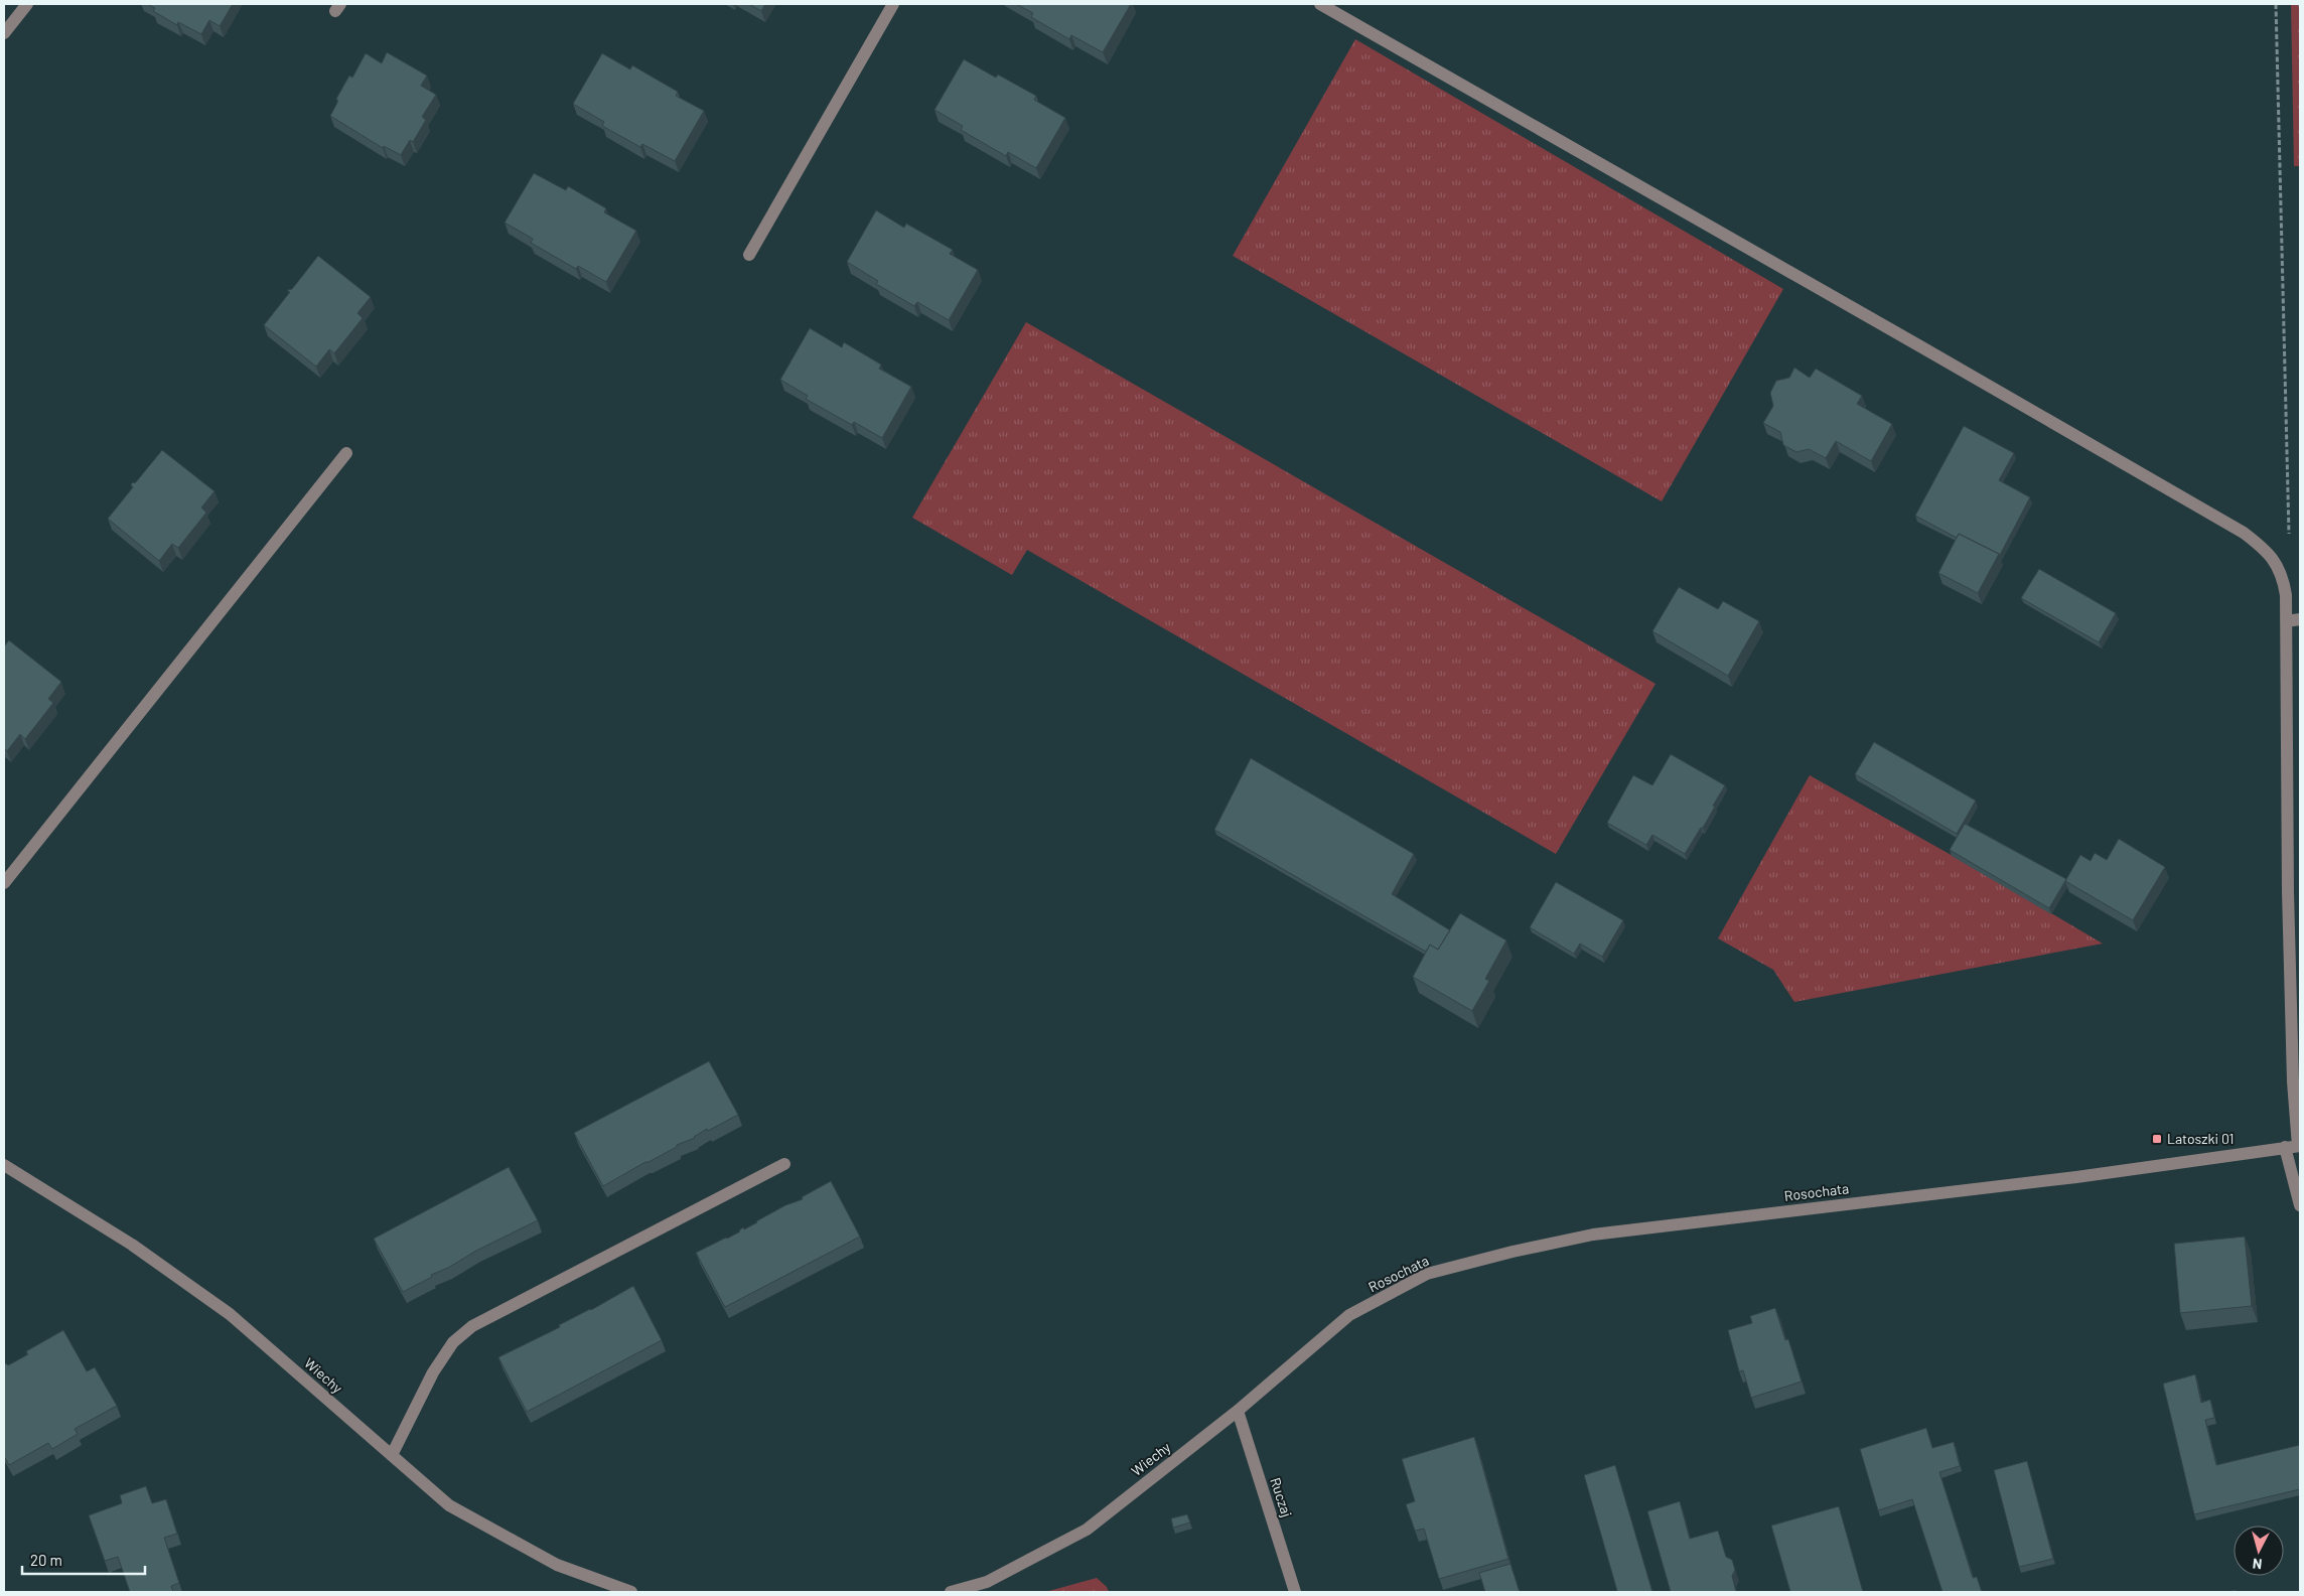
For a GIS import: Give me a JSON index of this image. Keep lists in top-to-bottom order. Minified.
{"streets":{"street":["Rosochata","Wiechy","Ruczaj"]},"crossings":[["Rosochata","Wiechy"],["Wiechy","Ruczaj"]],"places":{"transit":["Latoszki 01"]},"scale_bar":"20 m","north":"bottom"}
